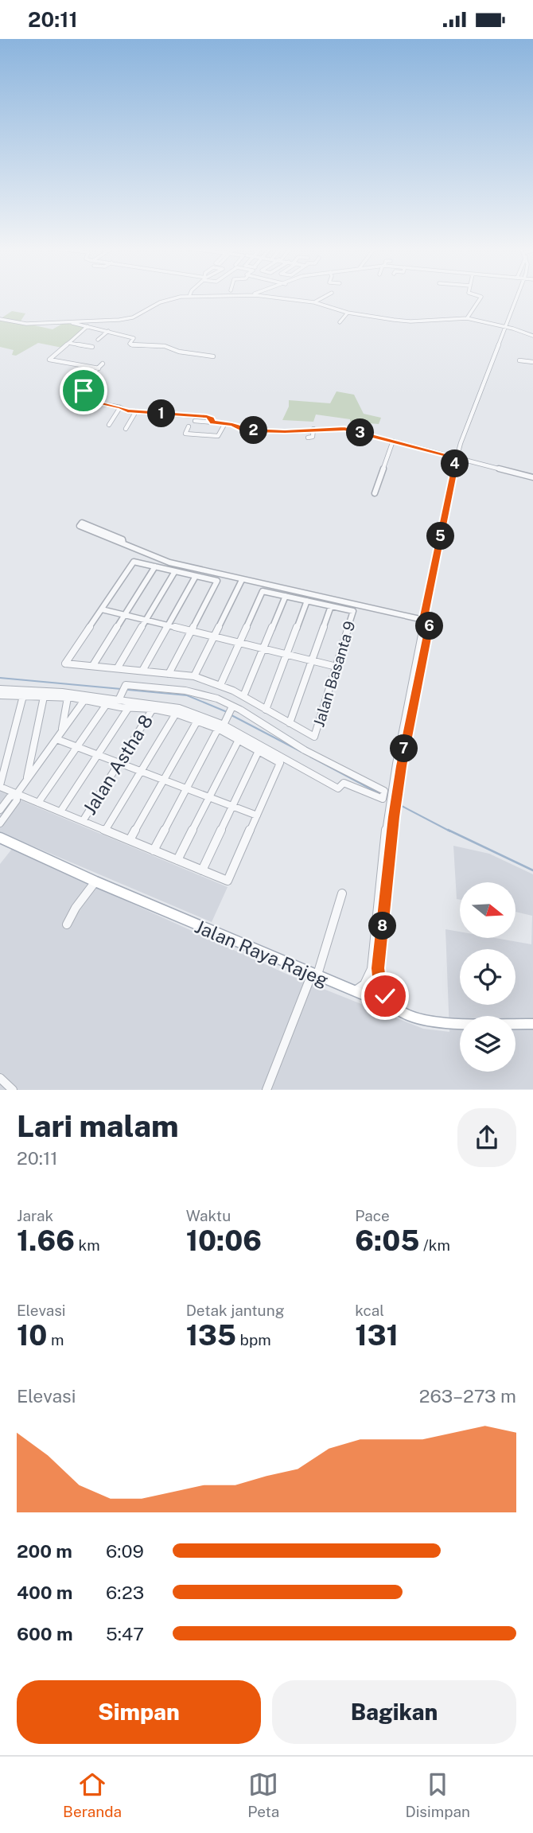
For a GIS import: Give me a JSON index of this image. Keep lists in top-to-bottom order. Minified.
{"streets":{"main road":["Jalan Raya Rajeg"],"street":["Jalan Basanta 9","Jalan Astha 8"]},"north":"right","page":{"status":"20:11","pins":["1","2","3","4","5","6","7","8"],"heading":["Lari malam","20:11"],"stats":[["Jarak","1.66 km"],["Waktu","10:06"],["Pace","6:05 /km"],["Elevasi","10 m"],["Detak jantung","135 bpm"],["kcal","131"]],"chart":["Elevasi","263–273 m"],"list":[{"name":"200 m","note":"6:09"},{"name":"400 m","note":"6:23"},{"name":"600 m","note":"5:47"}],"buttons":["Simpan","Bagikan"],"tabs":["Beranda","Peta","Disimpan"]}}
